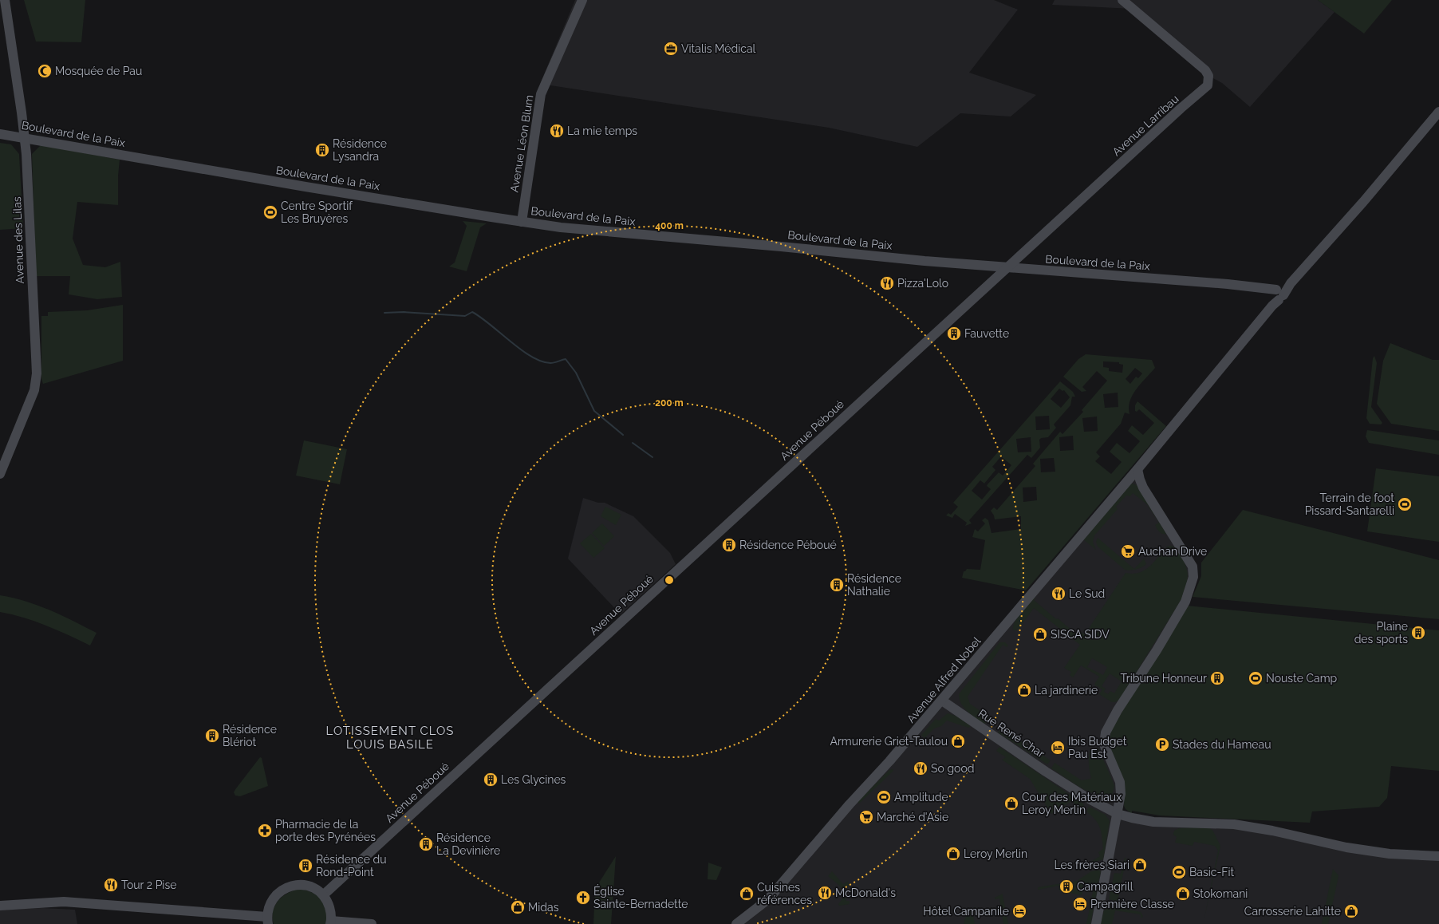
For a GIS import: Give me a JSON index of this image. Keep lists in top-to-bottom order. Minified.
{"streets":{"street":["Avenue Larribau","Boulevard de la Paix","Avenue Léon Blum","Avenue des Lilas","Avenue Péboué","Avenue Alfred Nobel","Rue René Char"]},"crossings":[["Avenue Larribau","Boulevard de la Paix"],["Avenue Larribau","Avenue Péboué"],["Boulevard de la Paix","Avenue Léon Blum"],["Boulevard de la Paix","Avenue des Lilas"],["Boulevard de la Paix","Avenue Péboué"],["Boulevard de la Paix","Avenue Alfred Nobel"],["Avenue Alfred Nobel","Rue René Char"]],"districts":["LOTISSEMENT CLOS LOUIS BASILE"],"places":{"office":["Vitalis Médical"],"mosque":["Mosquée de Pau"],"restaurant":["La mie temps","Pizza'Lolo","Le Sud","So good","Tour 2 Pise","McDonald's"],"building":["Résidence Lysandra","Fauvette","Résidence Péboué","Résidence Nathalie","Plaine des sports","Tribune Honneur","Résidence Blériot","Les Glycines","Résidence La Devinière","Résidence du Rond-Point","Campagrill"],"sports":["Centre Sportif Les Bruyères","Terrain de foot Pissard-Santarelli","Nouste Camp","Amplitude","Basic-Fit"],"supermarket":["Auchan Drive","Marché d'Asie"],"shop":["SISCA SIDV","La jardinerie","Armurerie Griet-Taulou","Cour des Matériaux Leroy Merlin","Leroy Merlin","Les frères Siari","Cuisines références","Stokomani","Midas","Carrosserie Lahitte"],"parking":["Stades du Hameau"],"hotel":["Ibis Budget Pau Est","Première Classe","Hôtel Campanile"],"pharmacy":["Pharmacie de la porte des Pyrénées"],"church":["Église Sainte-Bernadette"]},"rings":["400 m","200 m"]}
